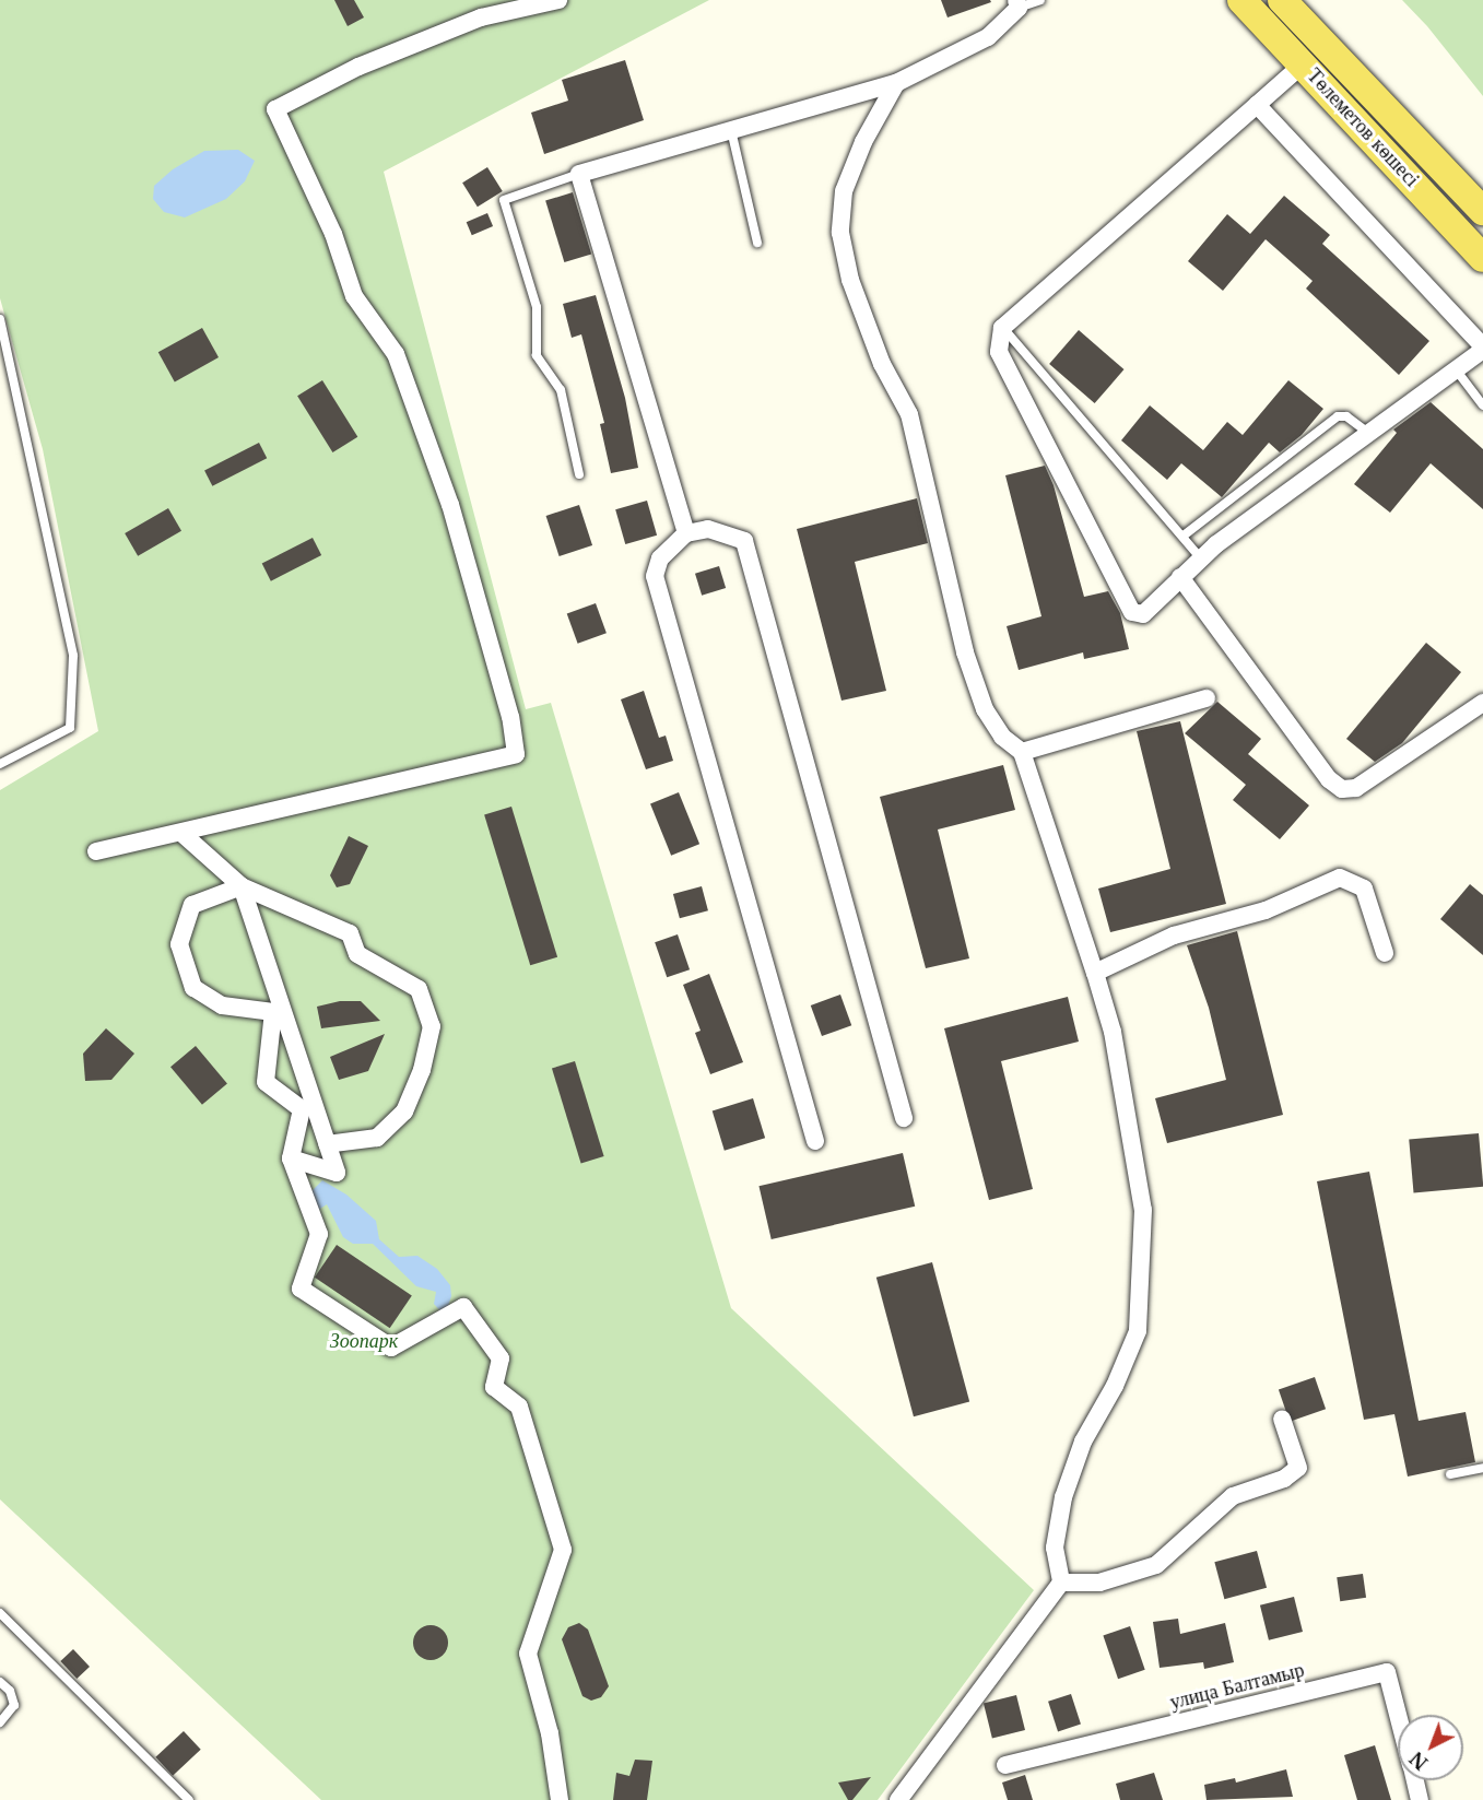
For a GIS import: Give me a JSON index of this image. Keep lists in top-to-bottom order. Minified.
{"streets":{"main road":["Төлеметов көшесі"],"street":["улица Балтамыр"]},"parks":["Зоопарк"],"north":"bottom left"}
